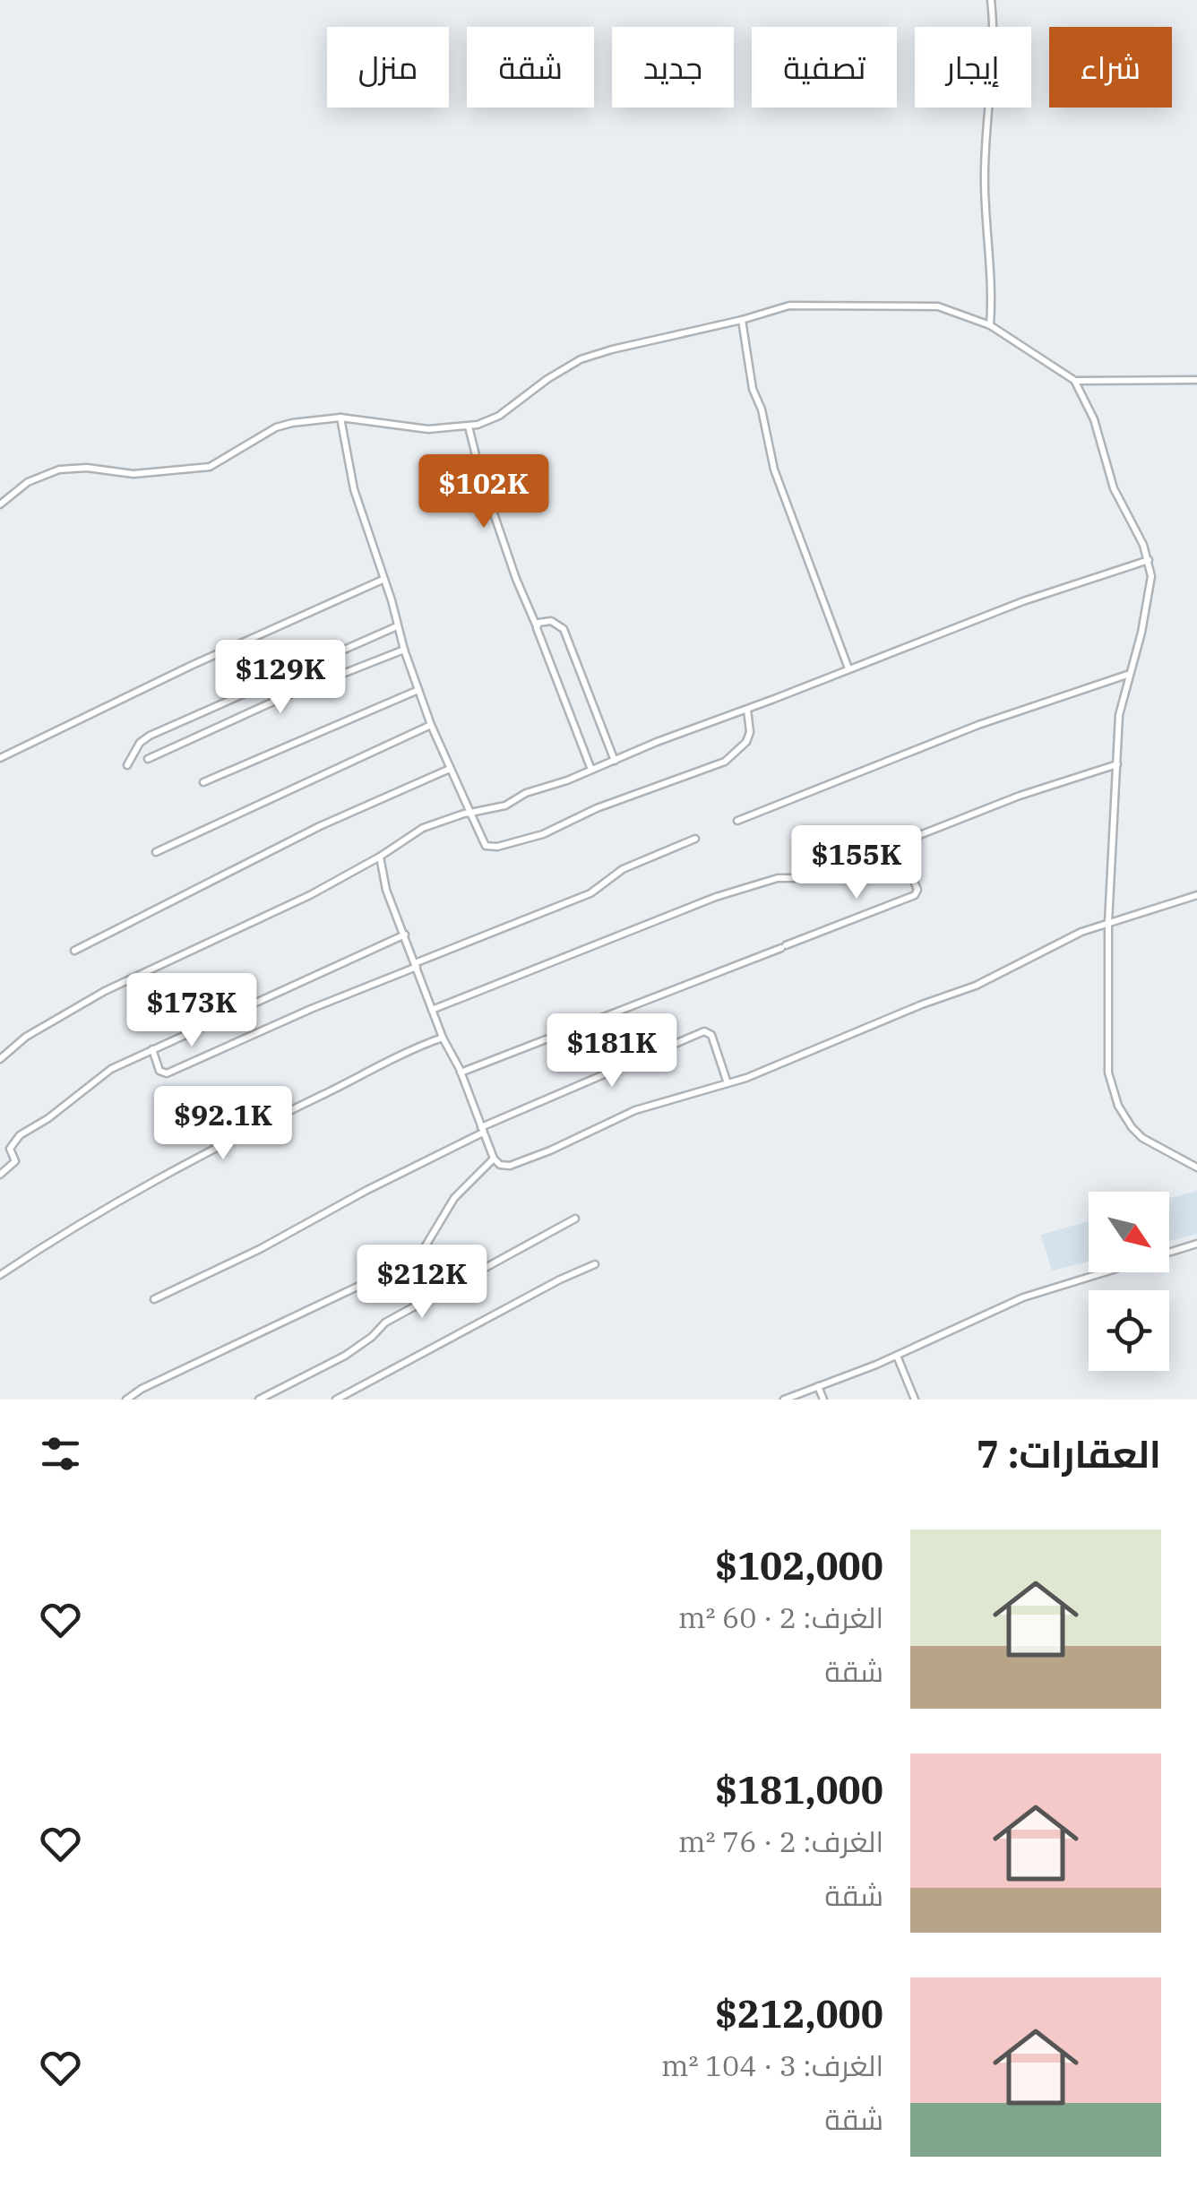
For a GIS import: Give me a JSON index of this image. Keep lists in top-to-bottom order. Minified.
{"north":"bottom right","page":{"chip":["شراء","إيجار","تصفية","جديد","شقة","منزل"],"price":["$102K","$129K","$155K","$173K","$181K","$92.1K","$212K"],"heading":"العقارات: 7","list":[{"name":"$102,000","note":"الغرف: 2 · 60 m² · شقة"},{"name":"$181,000","note":"الغرف: 2 · 76 m² · شقة"},{"name":"$212,000","note":"الغرف: 3 · 104 m² · شقة"}]}}
